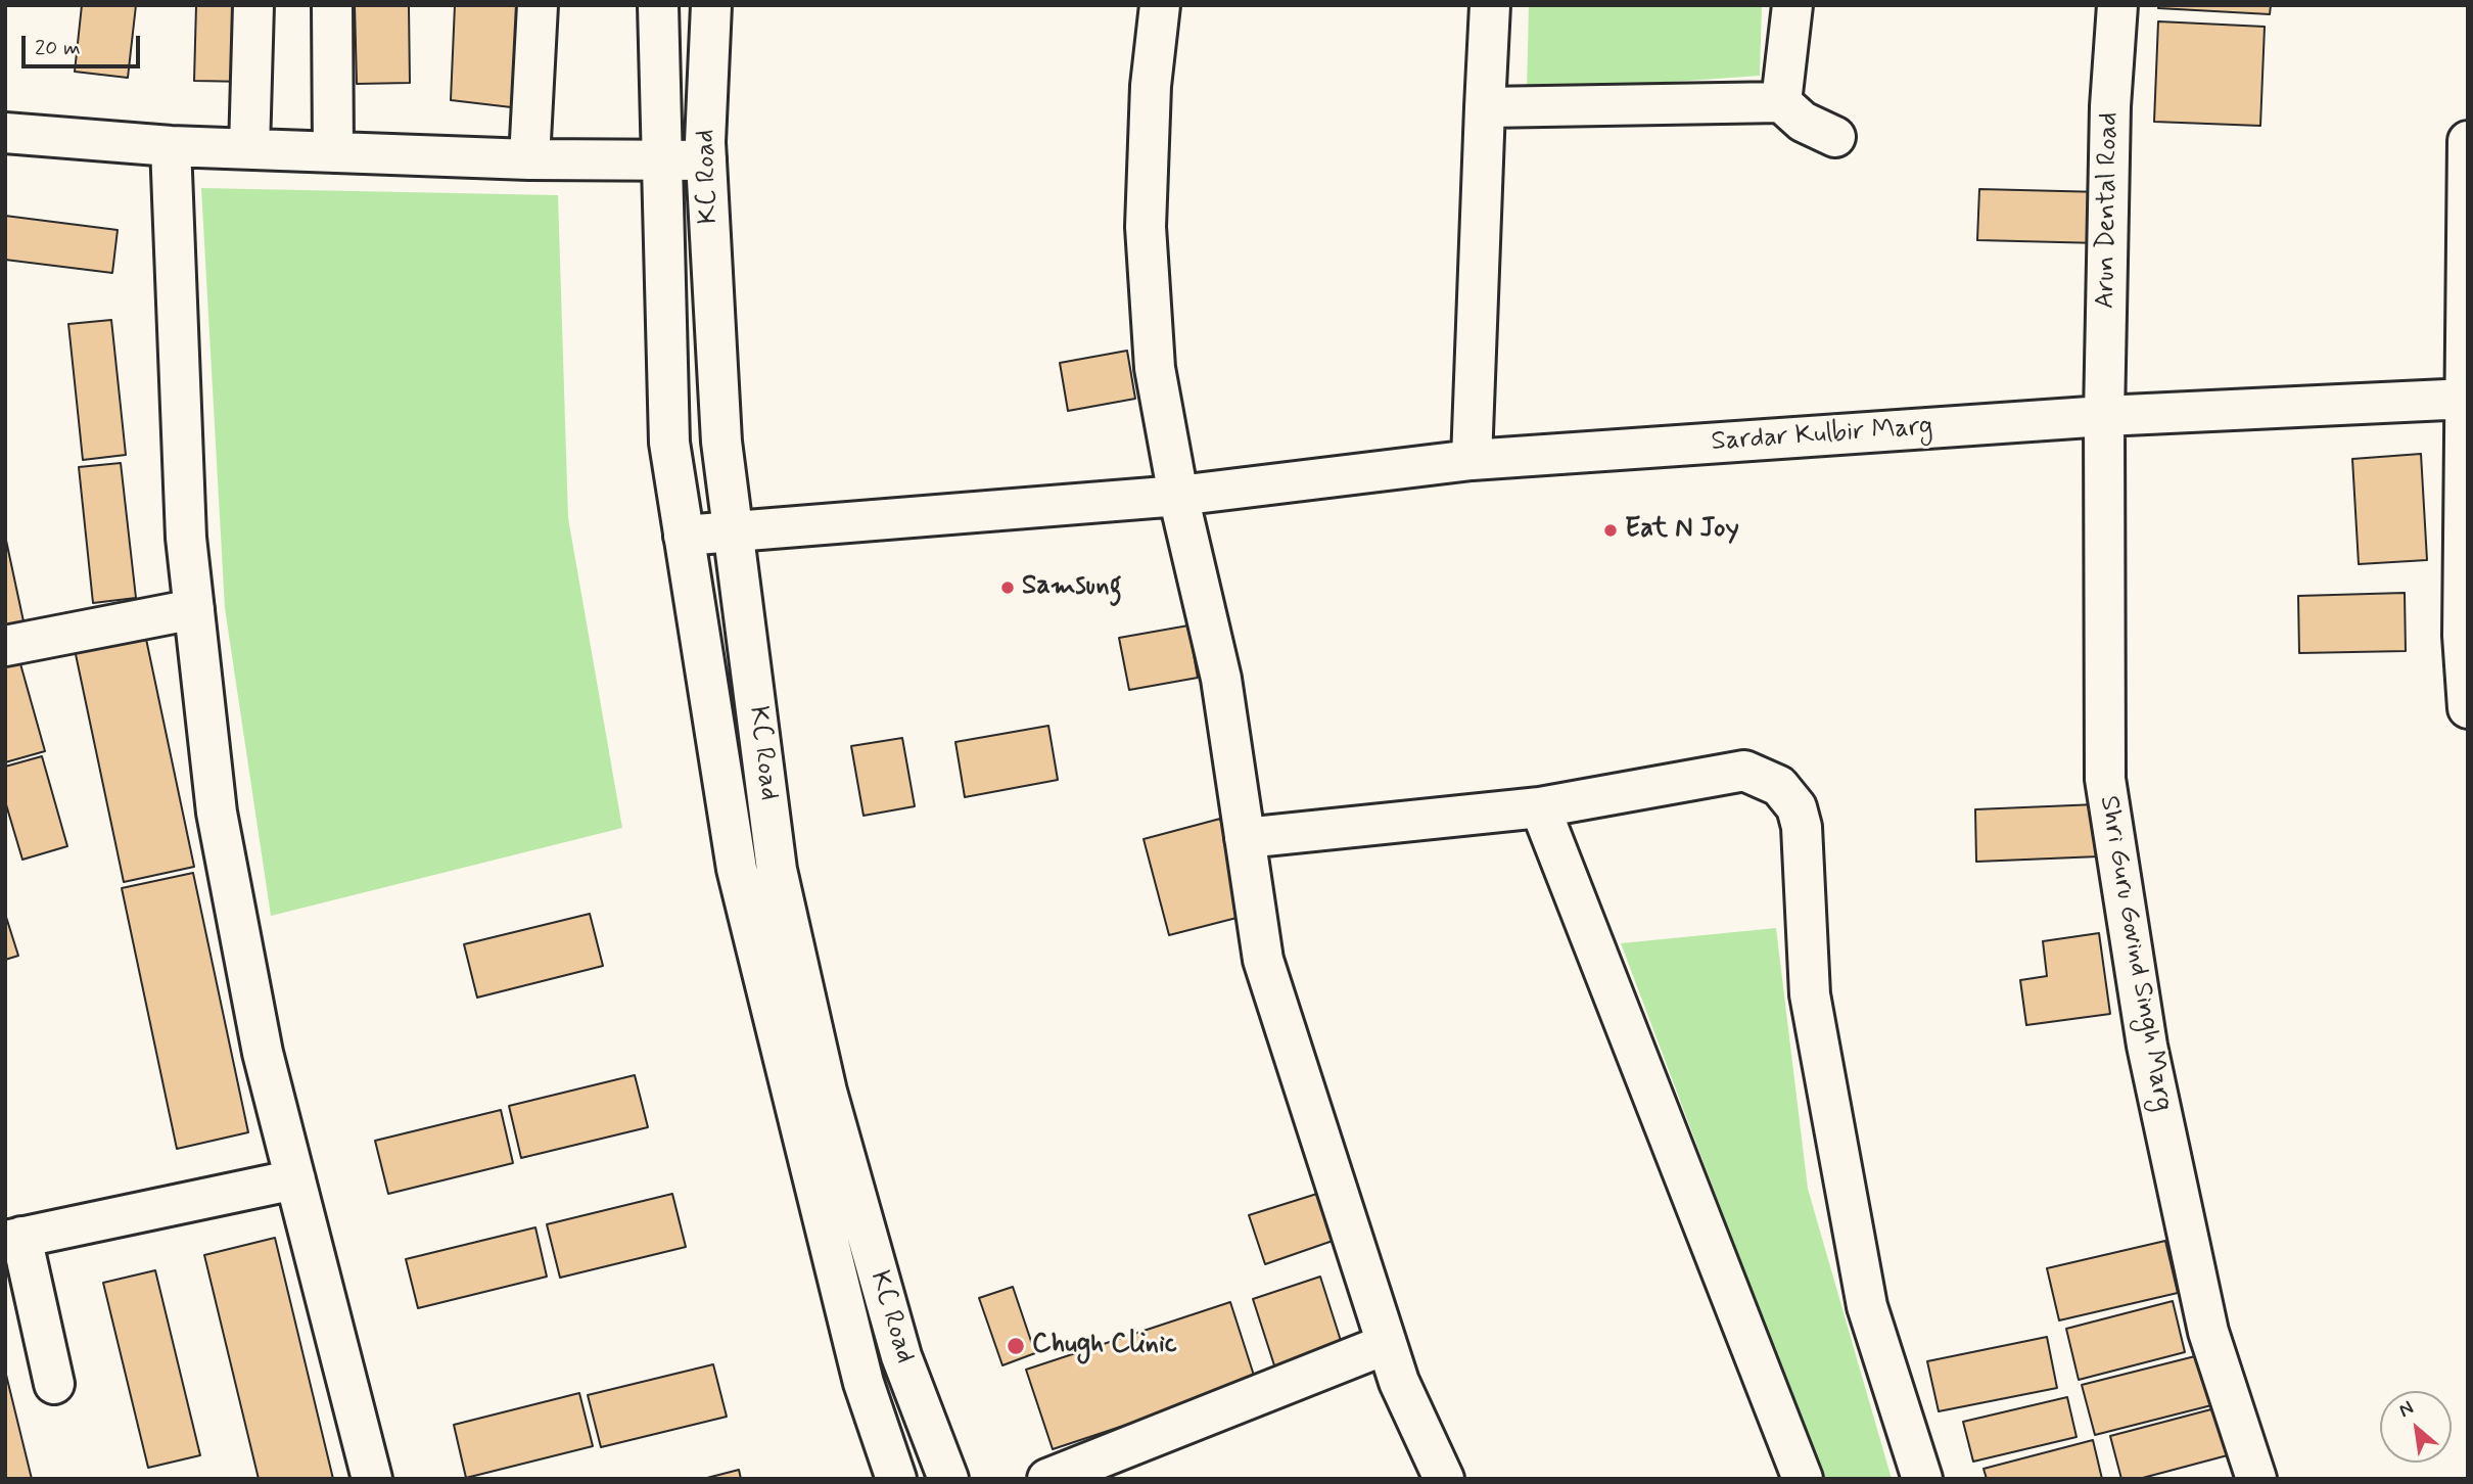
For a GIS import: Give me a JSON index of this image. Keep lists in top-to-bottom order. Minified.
{"streets":{"street":["KC Road","Arun Dental Road","Sardar Kulbir Marg","Shri Guru Govind Singh Marg"]},"crossings":[["KC Road","Sardar Kulbir Marg"],["Arun Dental Road","Sardar Kulbir Marg"],["Arun Dental Road","Shri Guru Govind Singh Marg"],["Sardar Kulbir Marg","Shri Guru Govind Singh Marg"]],"places":["Eat N Joy","Samsung","Chugh Clinic"],"scale_bar":"20 m","north":"top left"}
